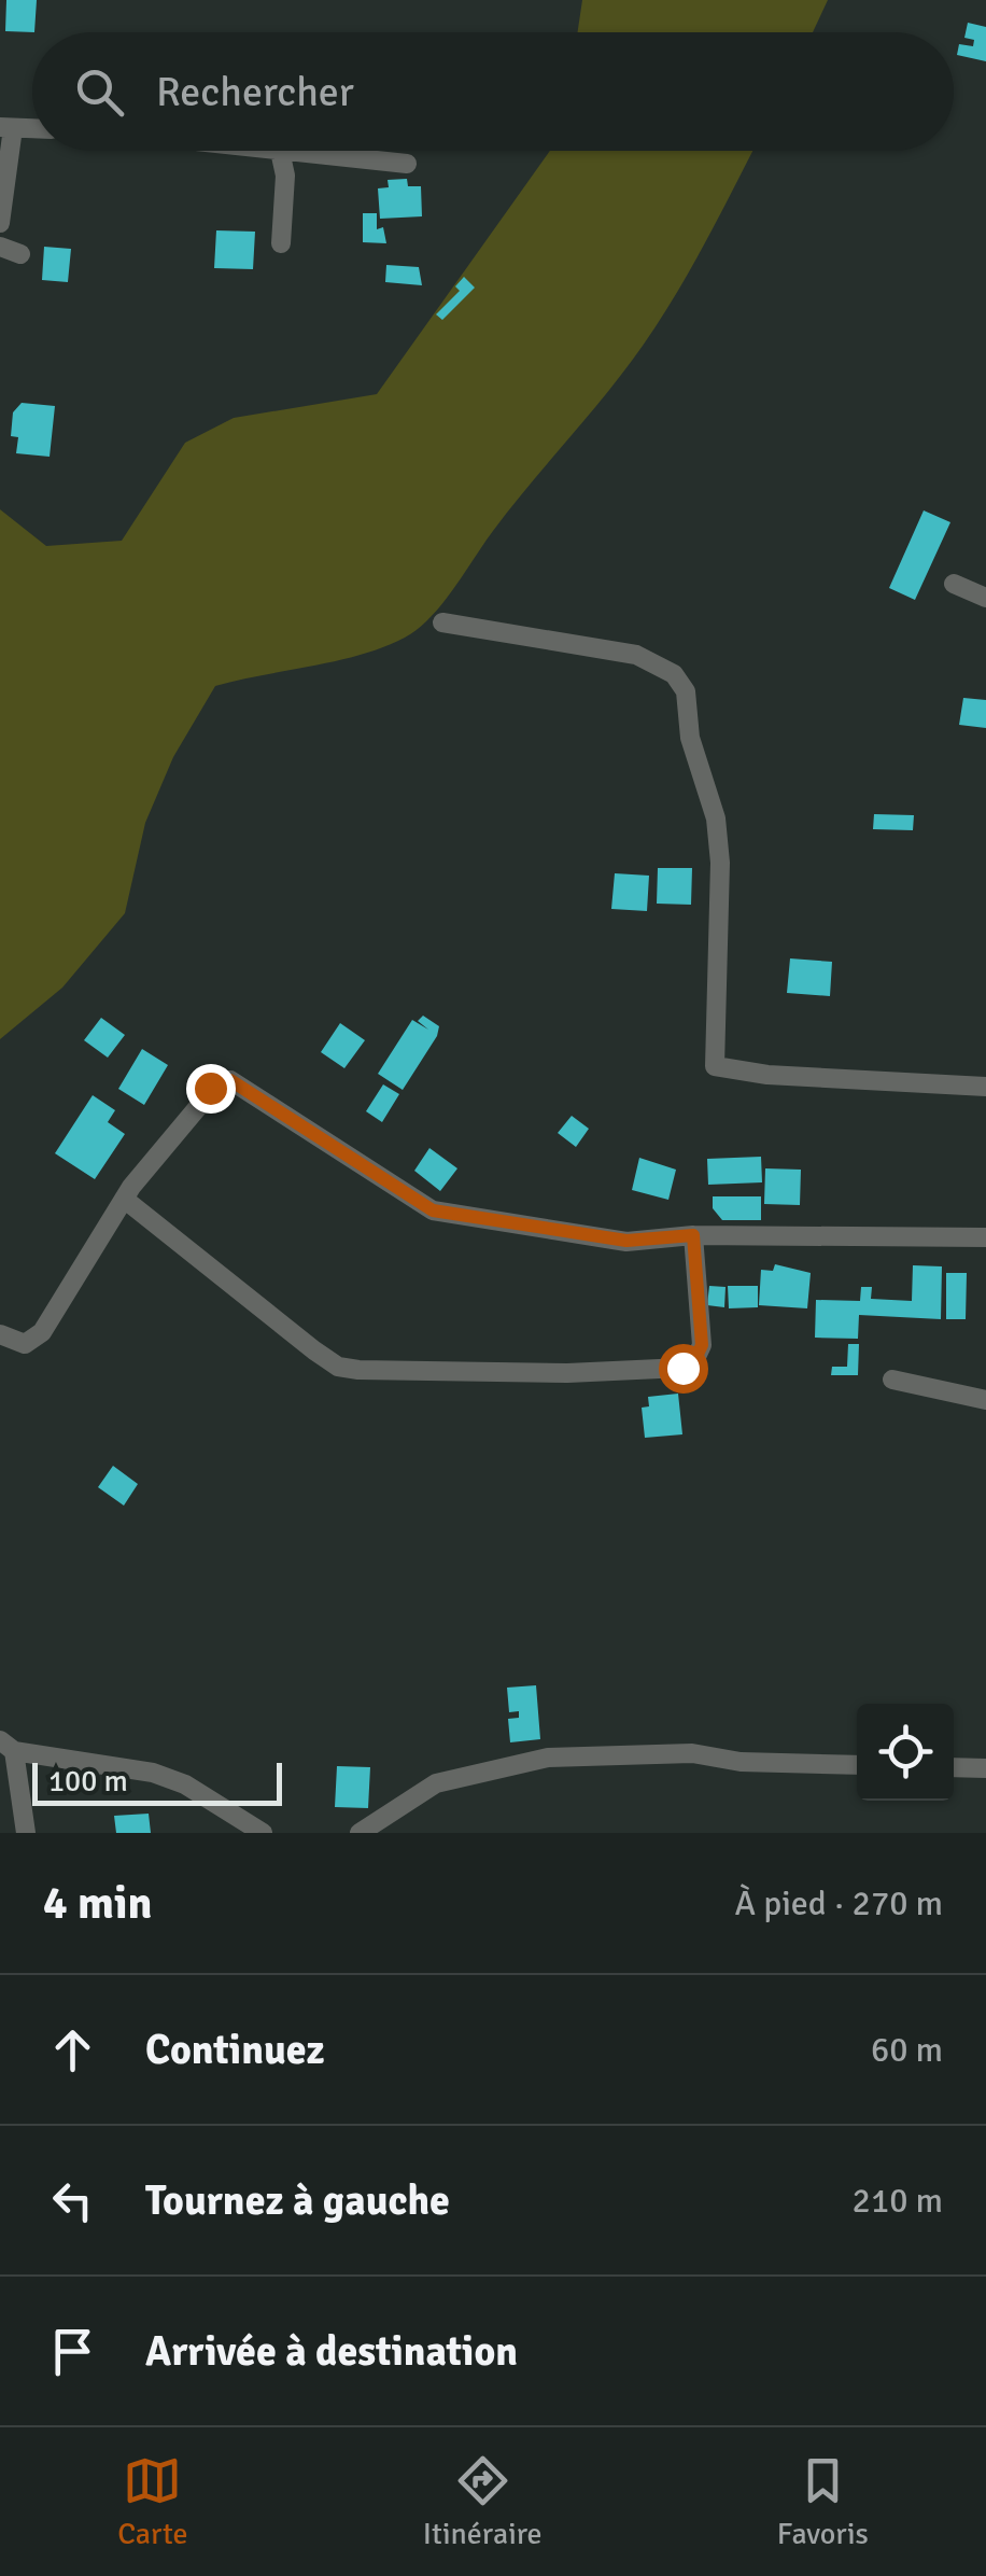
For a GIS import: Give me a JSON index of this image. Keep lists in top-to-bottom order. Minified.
{"scale_bar":"100 m","page":{"search":"Rechercher","scale":"100 m","heading":["4 min","À pied · 270 m"],"list":[["Continuez","60 m"],["Tournez à gauche","210 m"],"Arrivée à destination"],"nav":["Carte","Itinéraire","Favoris"]}}
